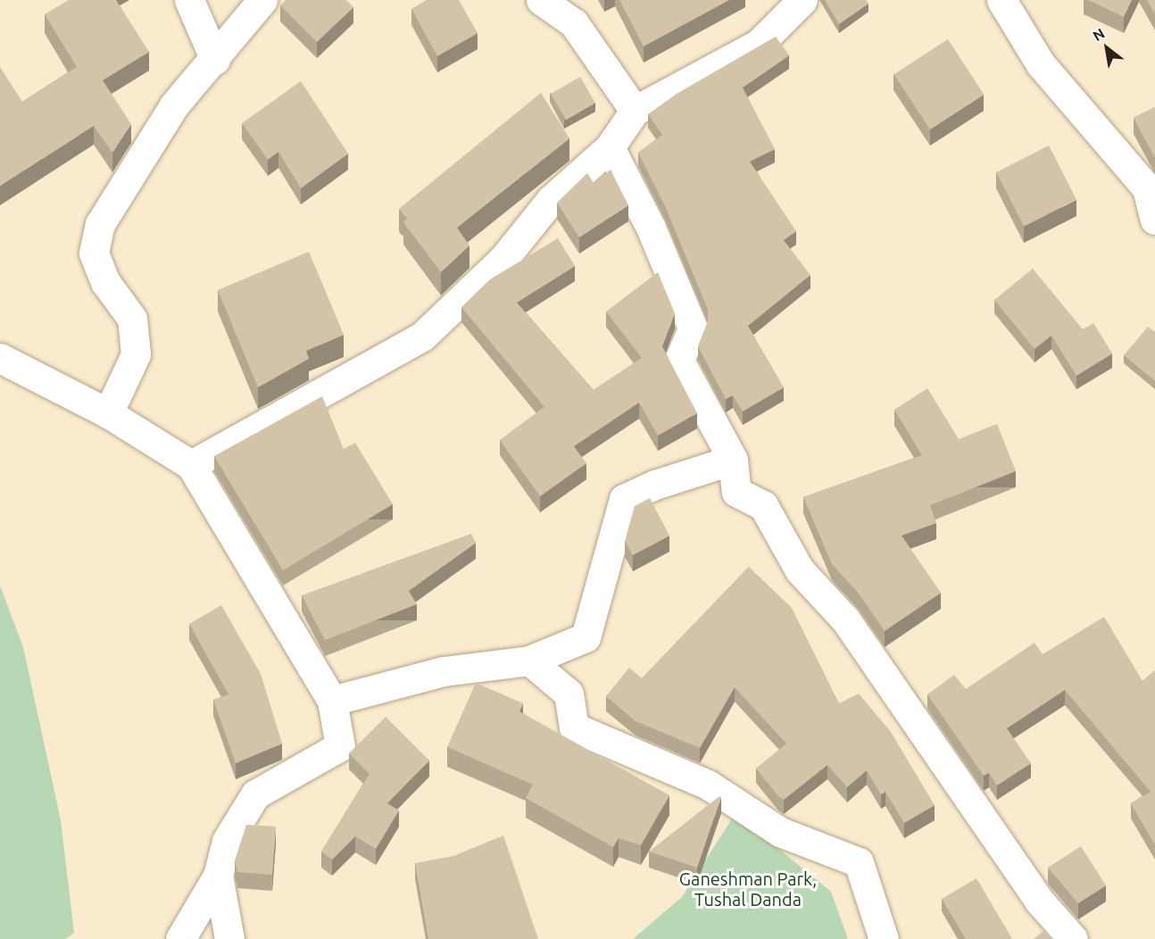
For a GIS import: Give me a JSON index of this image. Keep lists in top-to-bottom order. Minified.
{"parks":["Ganeshman Park, Tushal Danda"],"north":"top left"}
